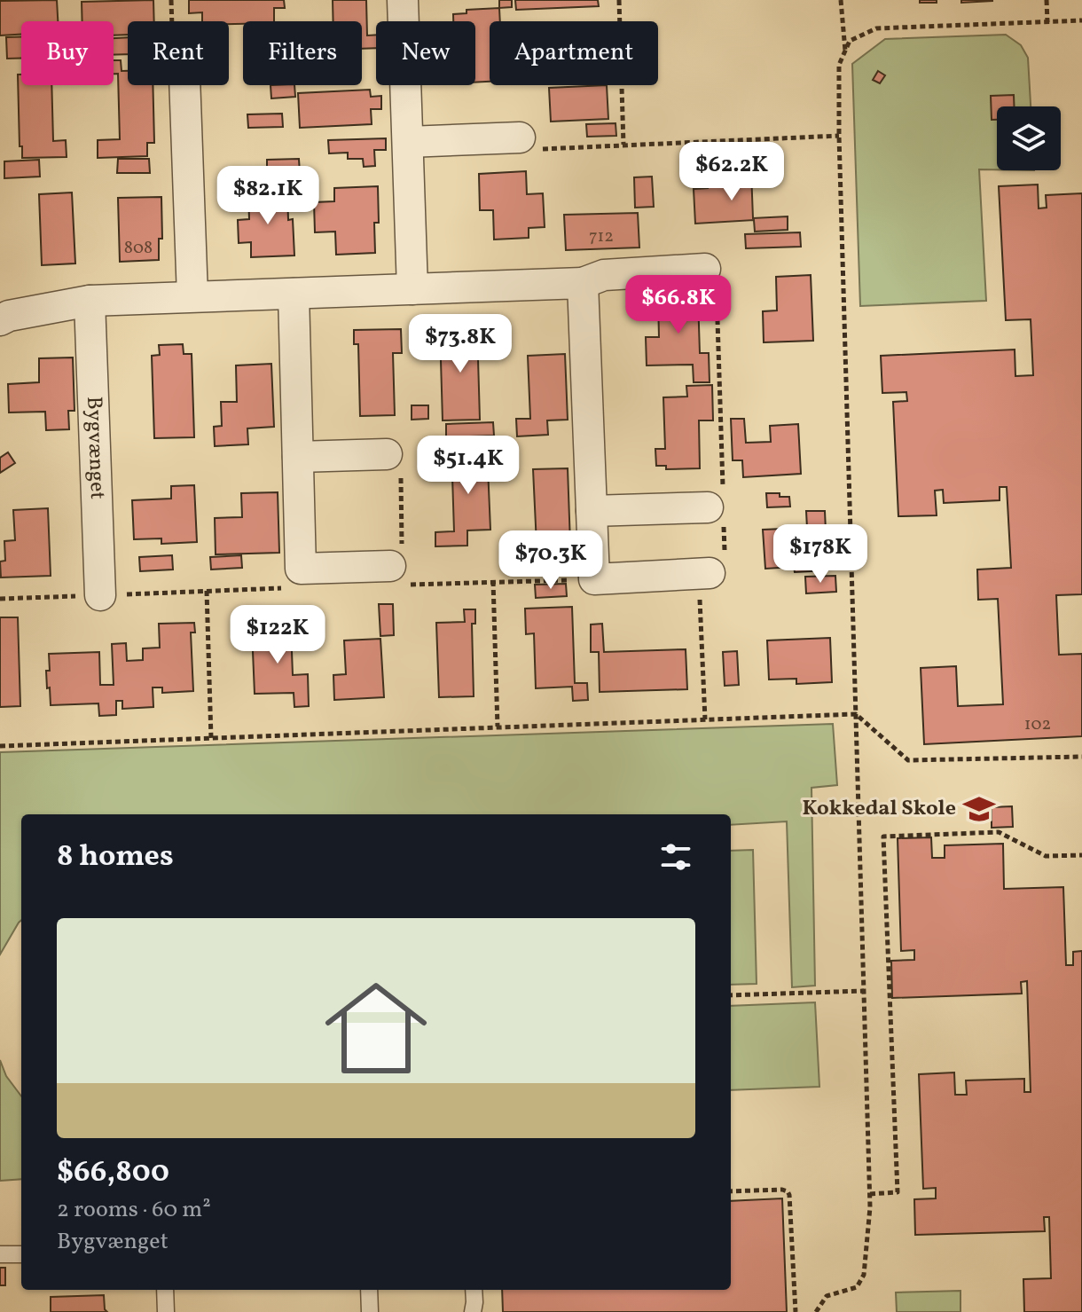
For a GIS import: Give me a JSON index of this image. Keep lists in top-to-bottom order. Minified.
{"streets":{"street":["Bygvænget"]},"places":{"school or university":["Kokkedal Skole"]},"house_numbers":["712","808","102"],"page":{"chip":["Buy","Rent","Filters","New","Apartment"],"price":["$62.2K","$82.1K","$66.8K","$73.8K","$51.4K","$178K","$70.3K","$122K"],"heading":"8 homes","list":[{"name":"$66,800","note":"2 rooms · 60 m² · Bygvænget"}]}}
